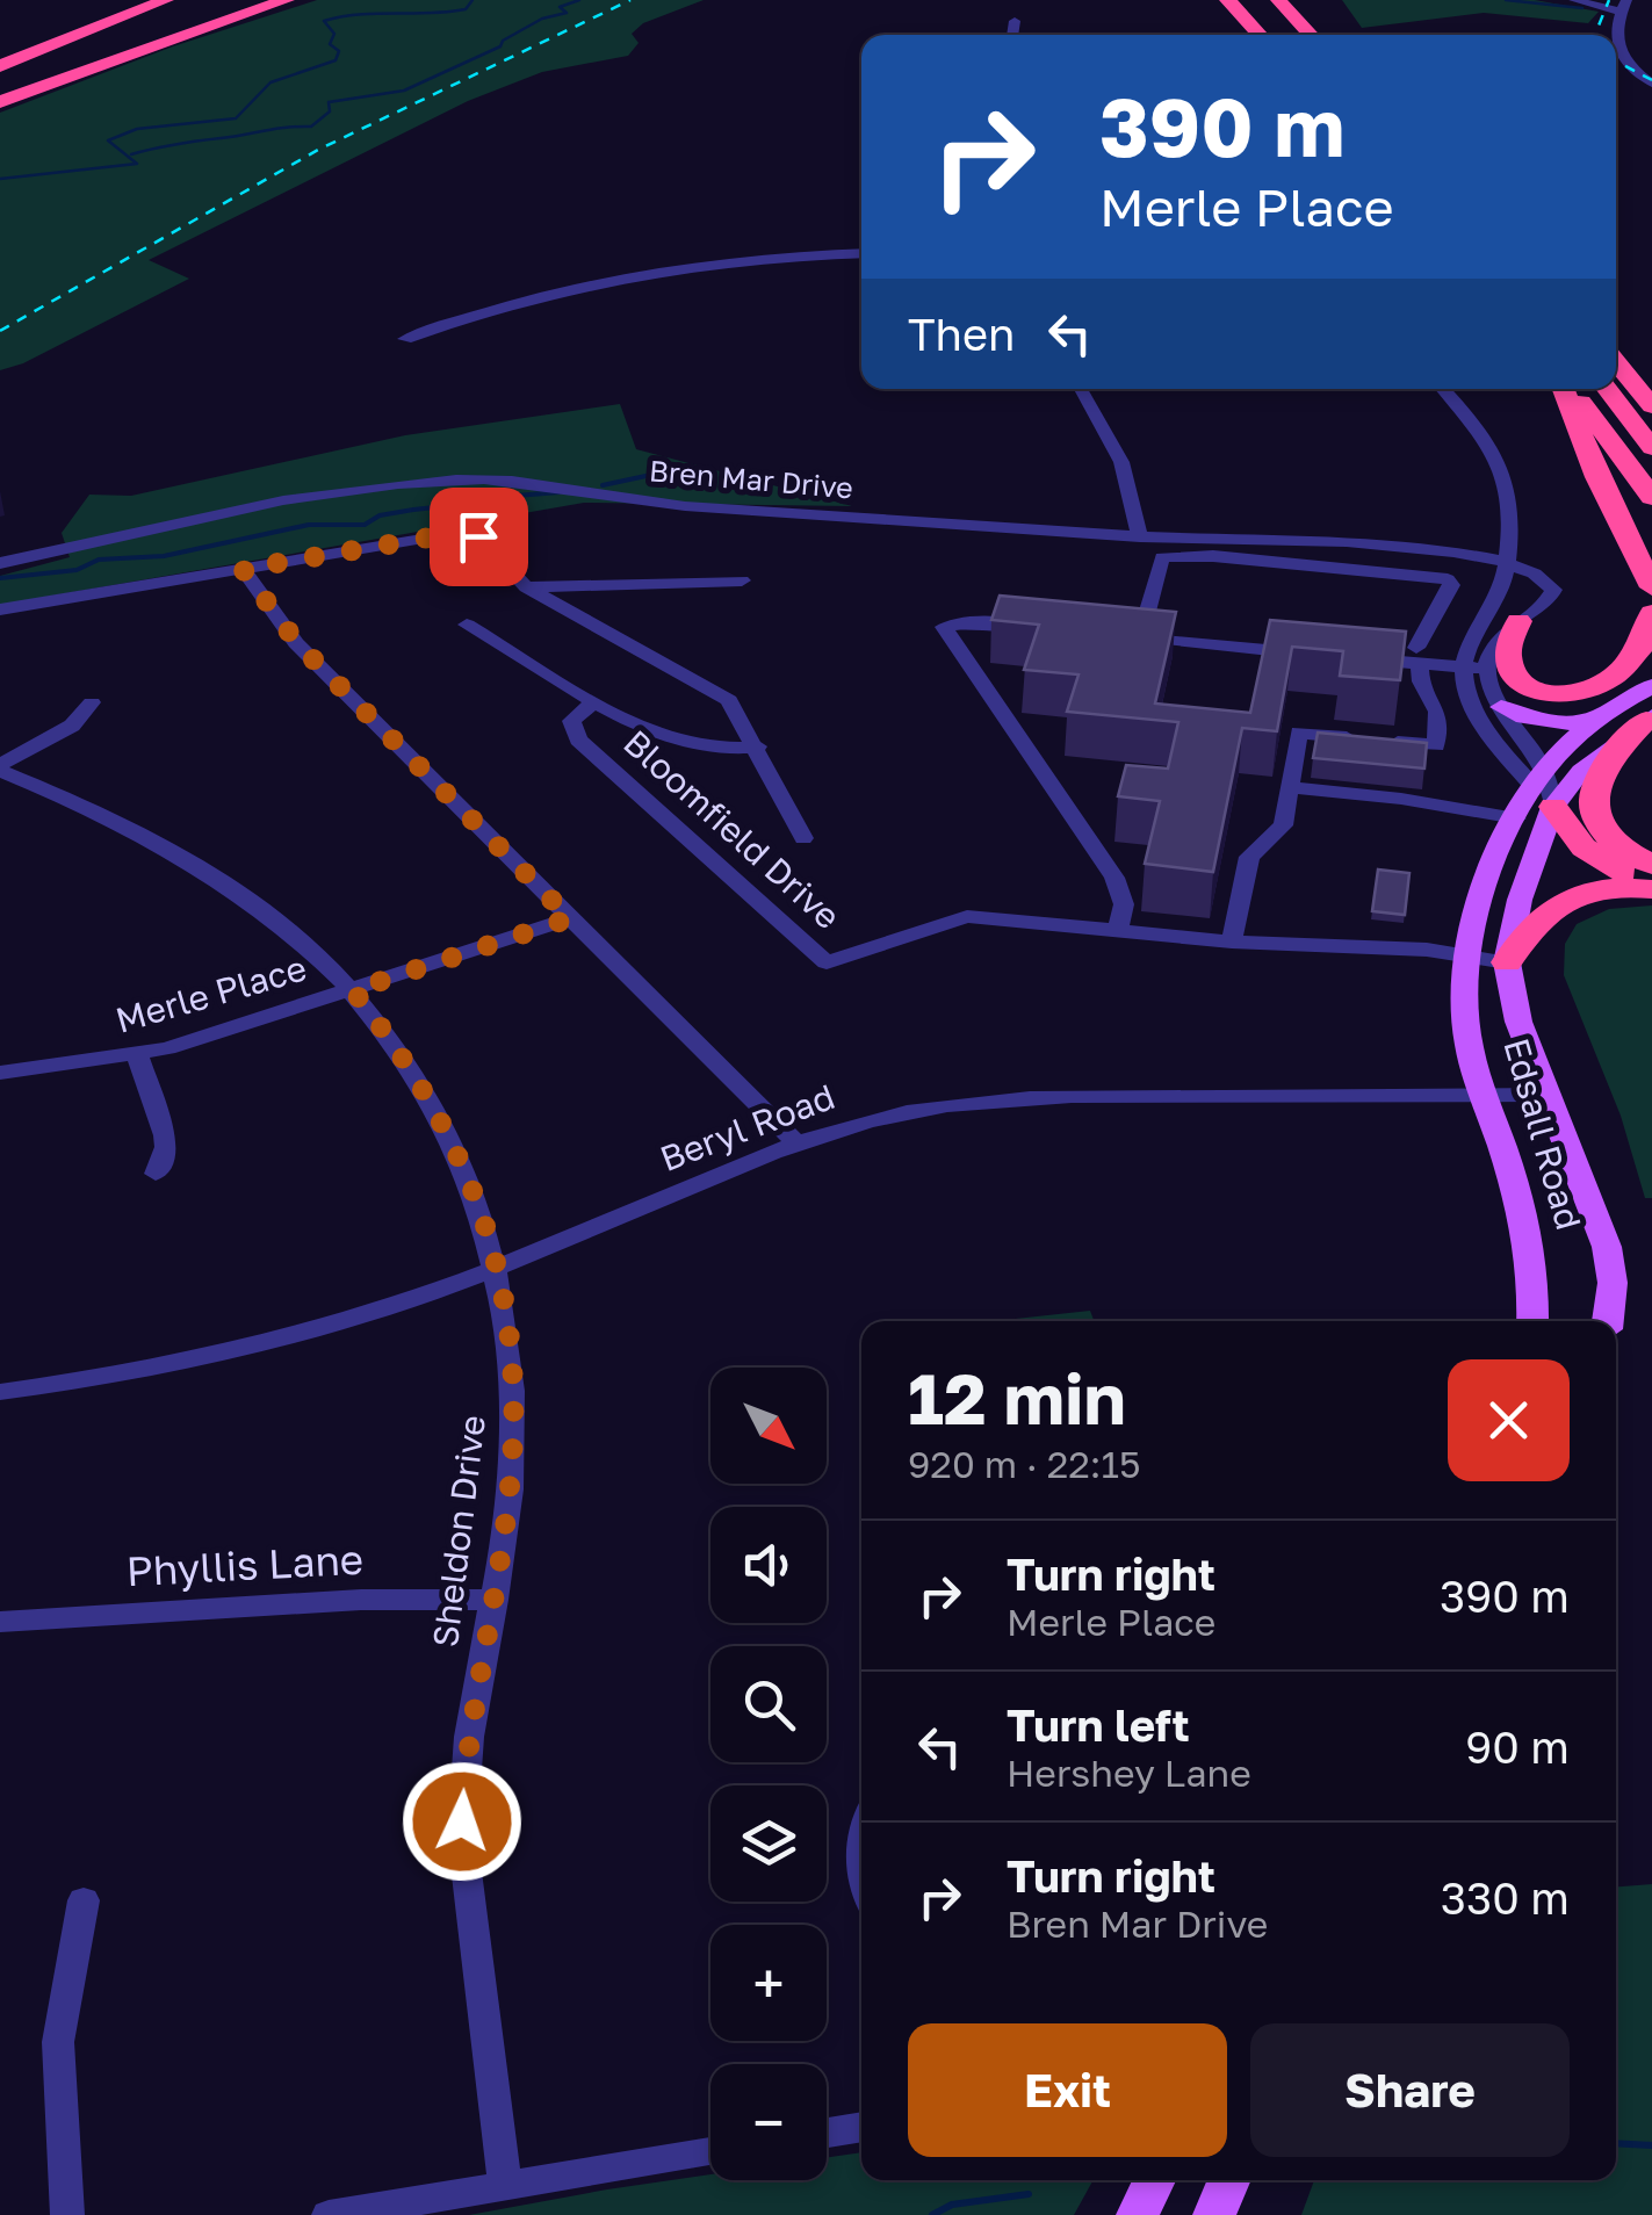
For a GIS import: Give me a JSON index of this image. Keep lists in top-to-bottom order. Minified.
{"streets":{"main road":["Edsall Road"],"street":["Bren Mar Drive","Bloomfield Drive","Merle Place","Beryl Road","Sheldon Drive","Phyllis Lane"]},"crossings":[["Bloomfield Drive","Edsall Road"],["Merle Place","Sheldon Drive"],["Beryl Road","Edsall Road"],["Beryl Road","Sheldon Drive"],["Sheldon Drive","Phyllis Lane"]],"north":"bottom right","page":{"turn":["390 m","Merle Place"],"then":"Then","heading":["12 min","920 m · 22:15"],"map_buttons":["+","−"],"list":[{"name":"Turn right","note":"Merle Place","value":"390 m"},{"name":"Turn left","note":"Hershey Lane","value":"90 m"},{"name":"Turn right","note":"Bren Mar Drive","value":"330 m"}],"buttons":["Exit","Share"]}}
